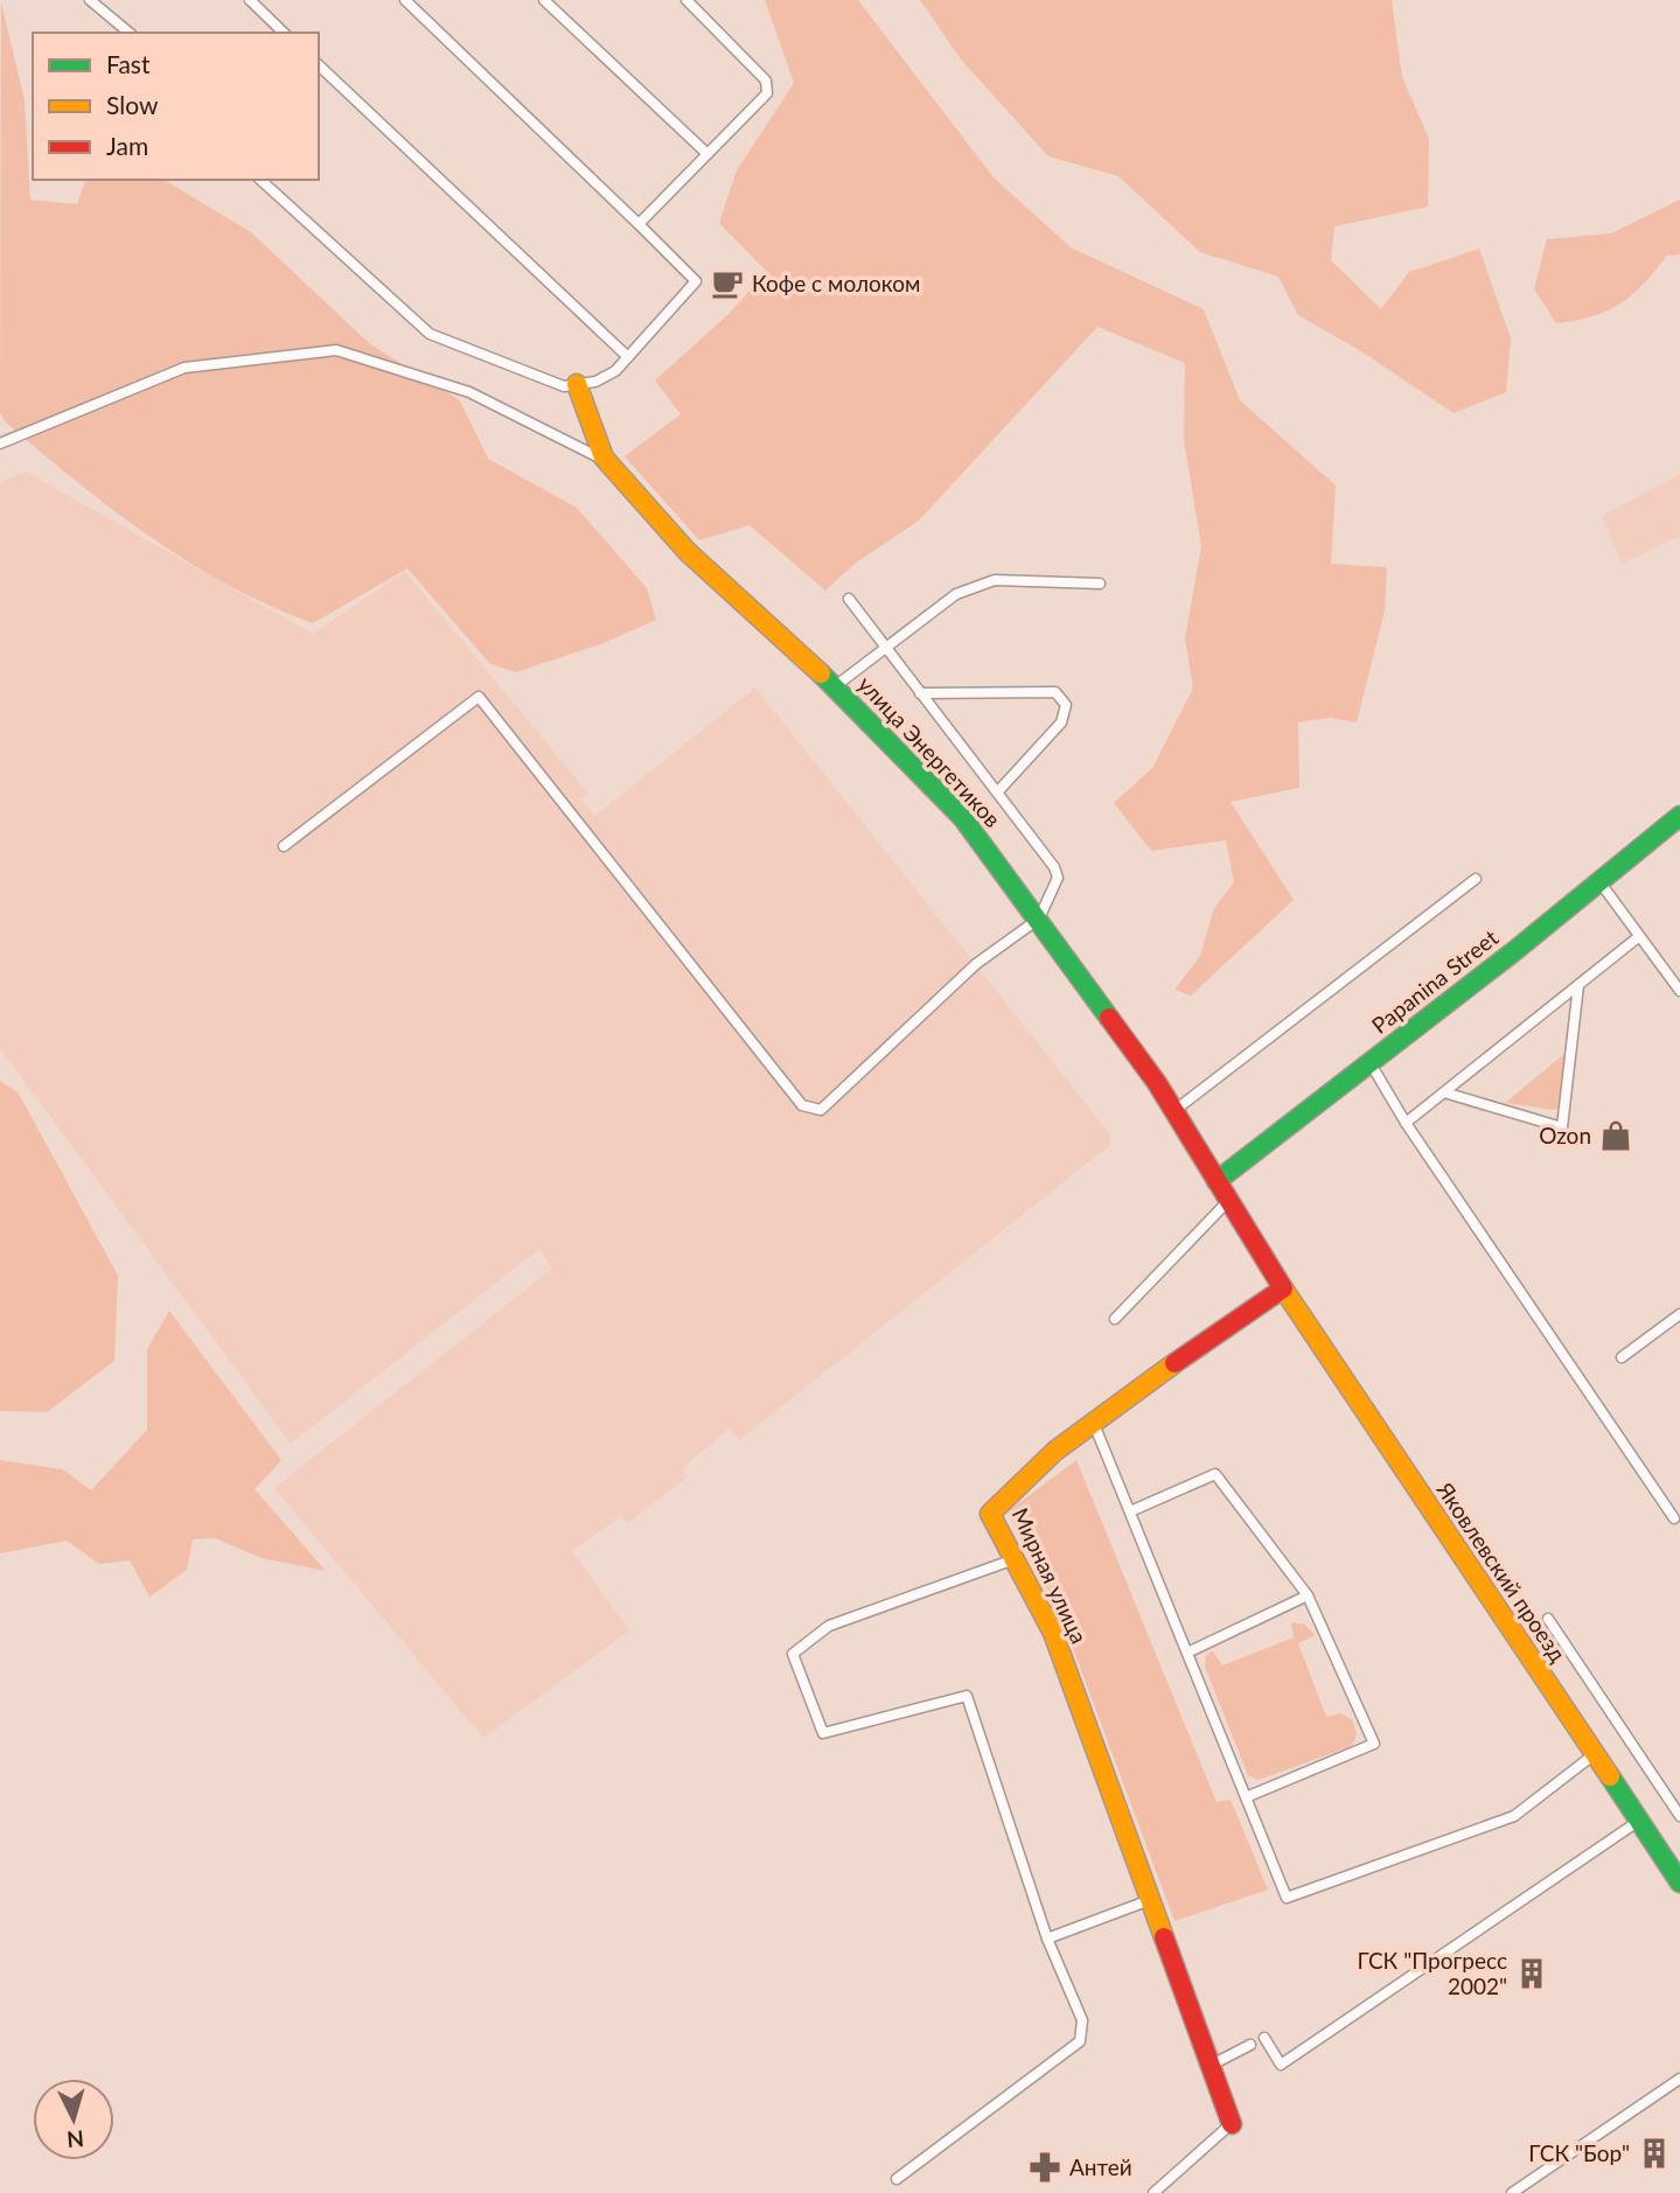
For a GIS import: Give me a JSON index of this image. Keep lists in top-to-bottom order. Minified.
{"streets":{"street":["улица Энергетиков","Papanina Street","Яковлевский проезд","Мирная улица"]},"crossings":[["улица Энергетиков","Papanina Street"],["Яковлевский проезд","Мирная улица"]],"places":{"cafe":["Кофе с молоком"],"shop":["Ozon"],"building":["ГСК \"Прогресс 2002\"","ГСК \"Бор\""],"pharmacy":["Антей"]},"legend":["Fast","Slow","Jam"],"north":"bottom"}
